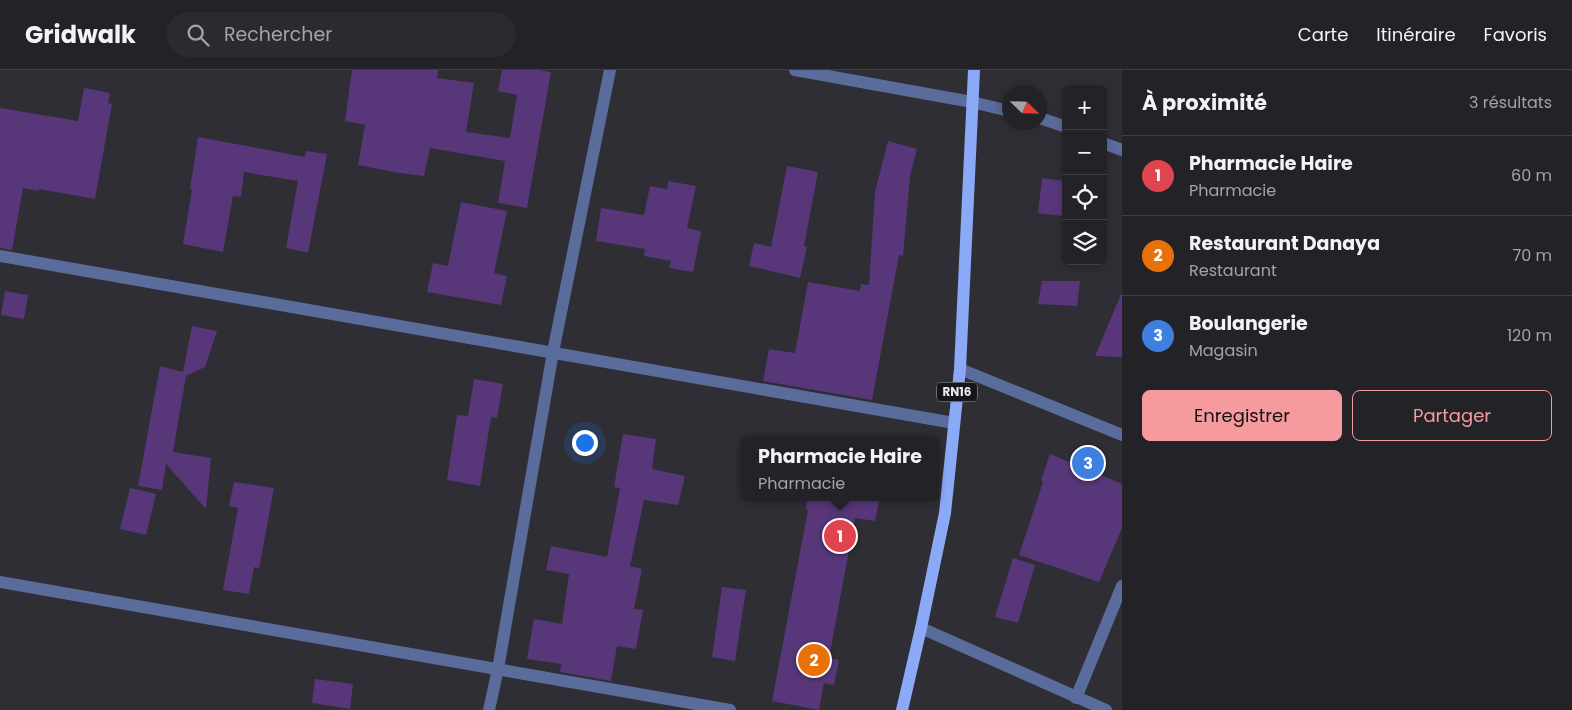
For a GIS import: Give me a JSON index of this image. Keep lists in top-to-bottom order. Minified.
{"streets":{"main road":["RN16"]},"north":"bottom right","page":{"header":"Gridwalk","search":"Rechercher","nav":["Carte","Itinéraire","Favoris"],"heading":["À proximité","3 résultats"],"map_buttons":["+","−"],"list":[{"mark":"1","name":"Pharmacie Haire","note":"Pharmacie","value":"60 m"},{"mark":"2","name":"Restaurant Danaya","note":"Restaurant","value":"70 m"},{"mark":"3","name":"Boulangerie","note":"Magasin","value":"120 m"}],"buttons":["Enregistrer","Partager"],"popup":["Pharmacie Haire","Pharmacie"],"pins":["3","1","2"]}}
